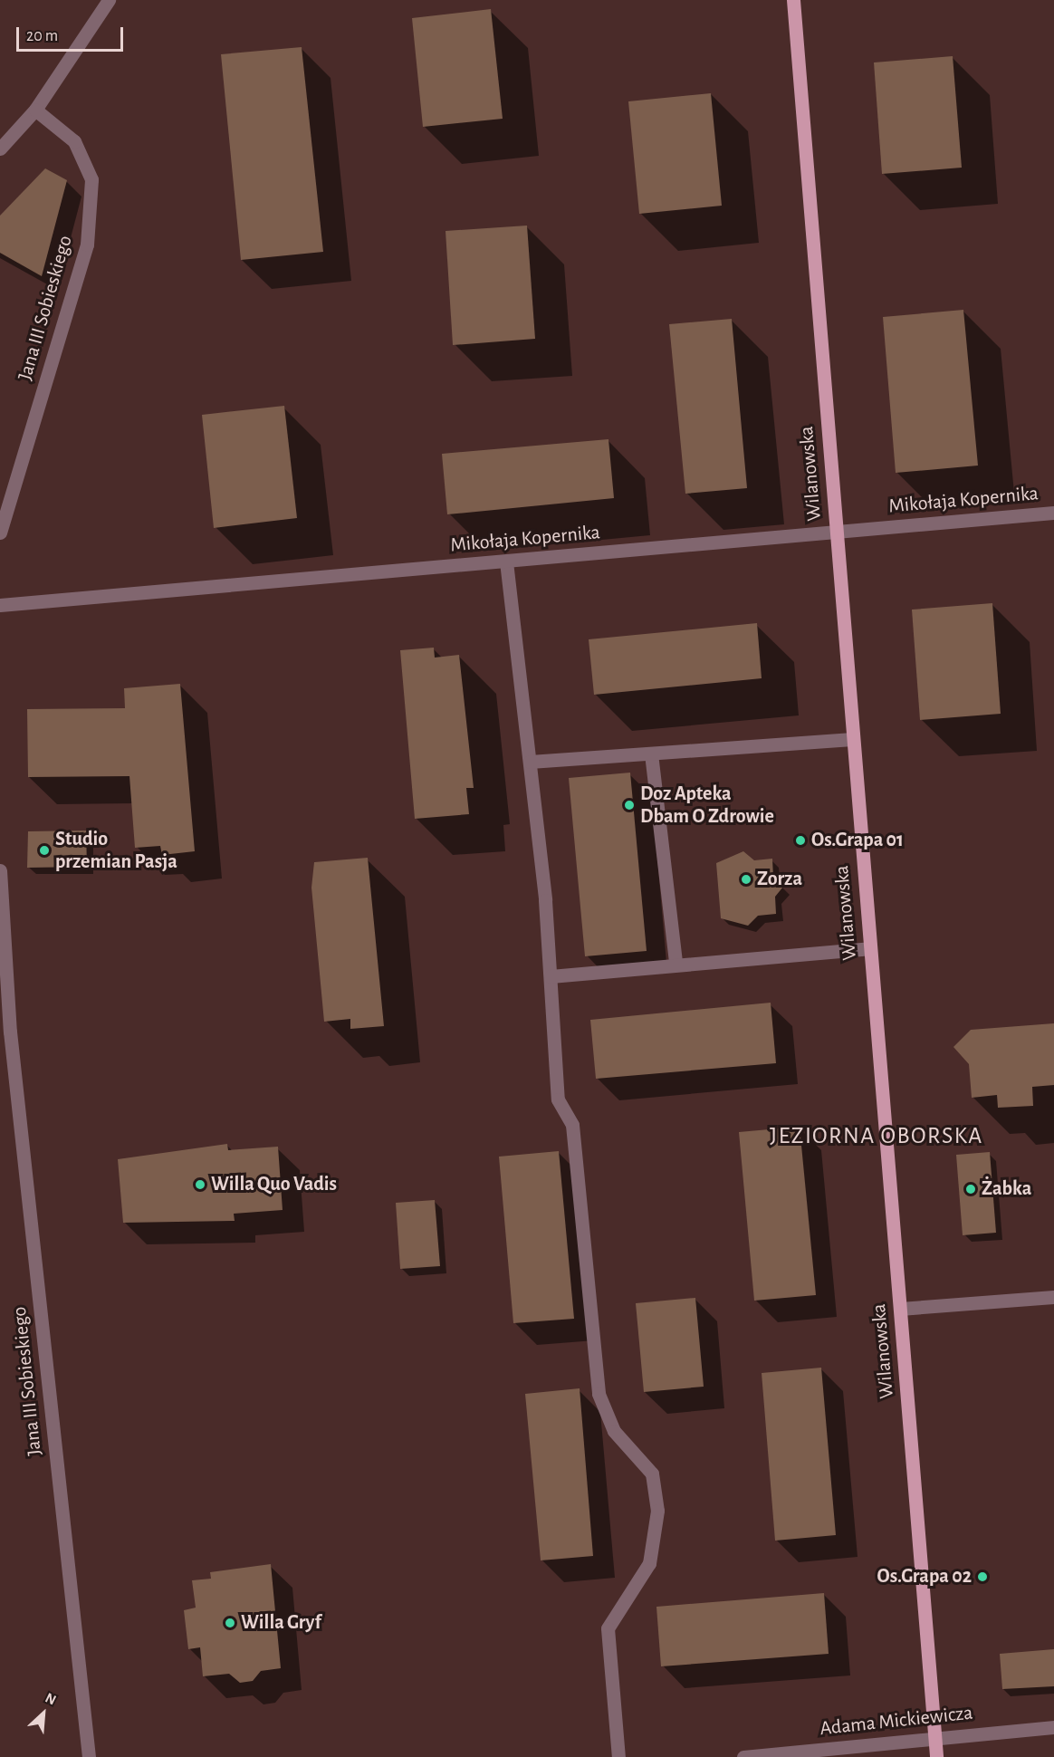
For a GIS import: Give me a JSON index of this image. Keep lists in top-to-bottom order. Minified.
{"streets":{"main road":["Wilanowska"],"street":["Jana III Sobieskiego","Mikołaja Kopernika","Adama Mickiewicza"]},"crossings":[["Wilanowska","Mikołaja Kopernika"],["Wilanowska","Adama Mickiewicza"]],"districts":["JEZIORNA OBORSKA"],"places":["Doz Apteka Dbam O Zdrowie","Os.Grapa 01","Studio przemian Pasja","Zorza","Willa Quo Vadis","Żabka","Os.Grapa 02","Willa Gryf"],"scale_bar":"20 m","north":"top right"}
